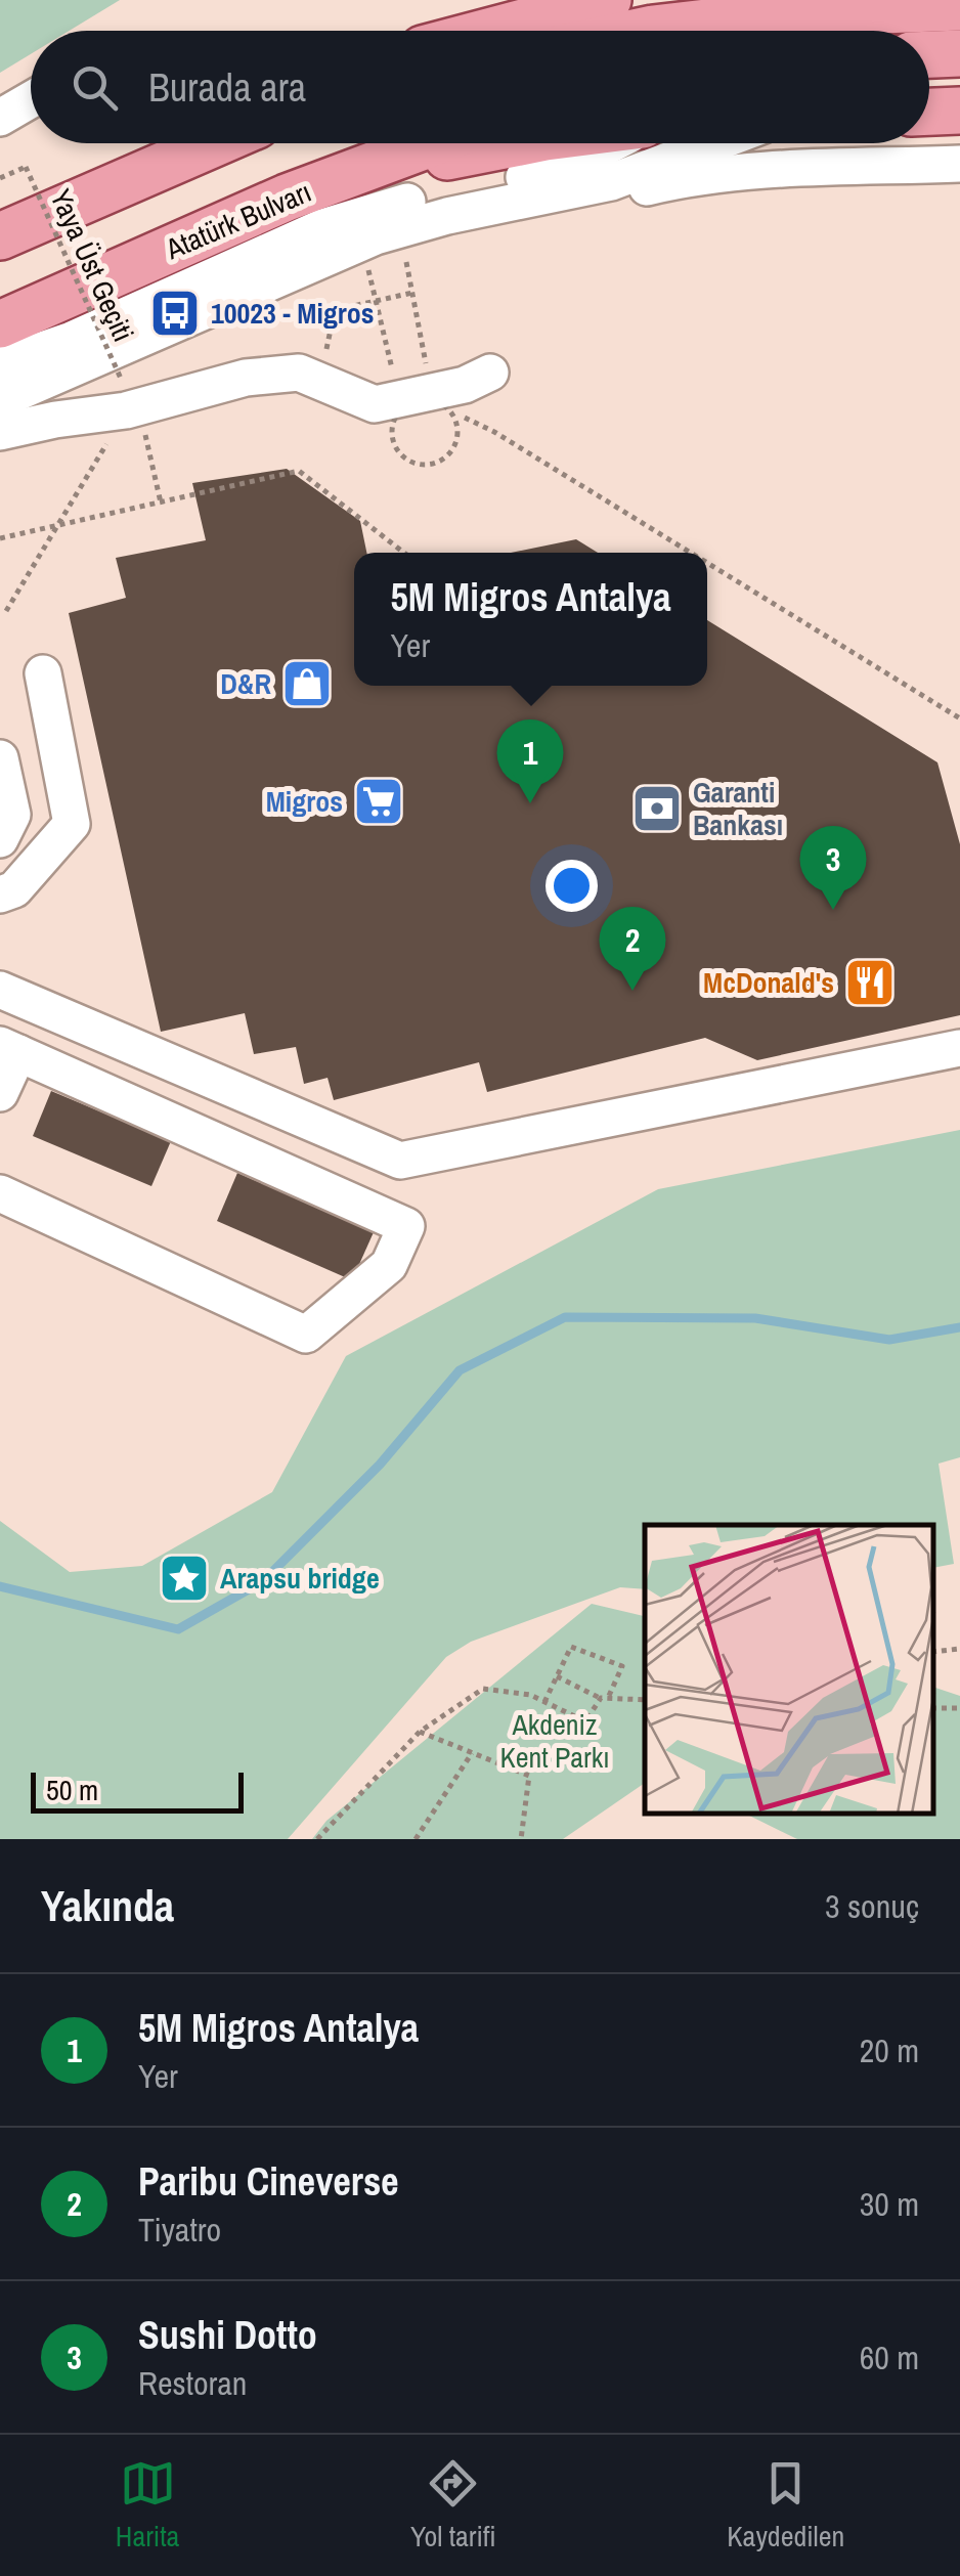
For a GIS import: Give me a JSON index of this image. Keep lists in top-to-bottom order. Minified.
{"streets":{"main road":["Atatürk Bulvarı"],"path":["Yaya Üst Geçiti"]},"parks":["Akdeniz Kent Parkı"],"places":{"bus stop":["10023 - Migros"],"shop":["D&R"],"supermarket":["Migros"],"bank":["Garanti Bankası"],"restaurant":["McDonald's"],"place":["Arapsu bridge"]},"scale_bar":"50 m","page":{"search":"Burada ara","popup":["5M Migros Antalya","Yer"],"pins":["1","3","2"],"scale":"50 m","heading":["Yakında","3 sonuç"],"list":[{"mark":"1","name":"5M Migros Antalya","note":"Yer","value":"20 m"},{"mark":"2","name":"Paribu Cineverse","note":"Tiyatro","value":"30 m"},{"mark":"3","name":"Sushi Dotto","note":"Restoran","value":"60 m"}],"nav":["Harita","Yol tarifi","Kaydedilen"]}}
